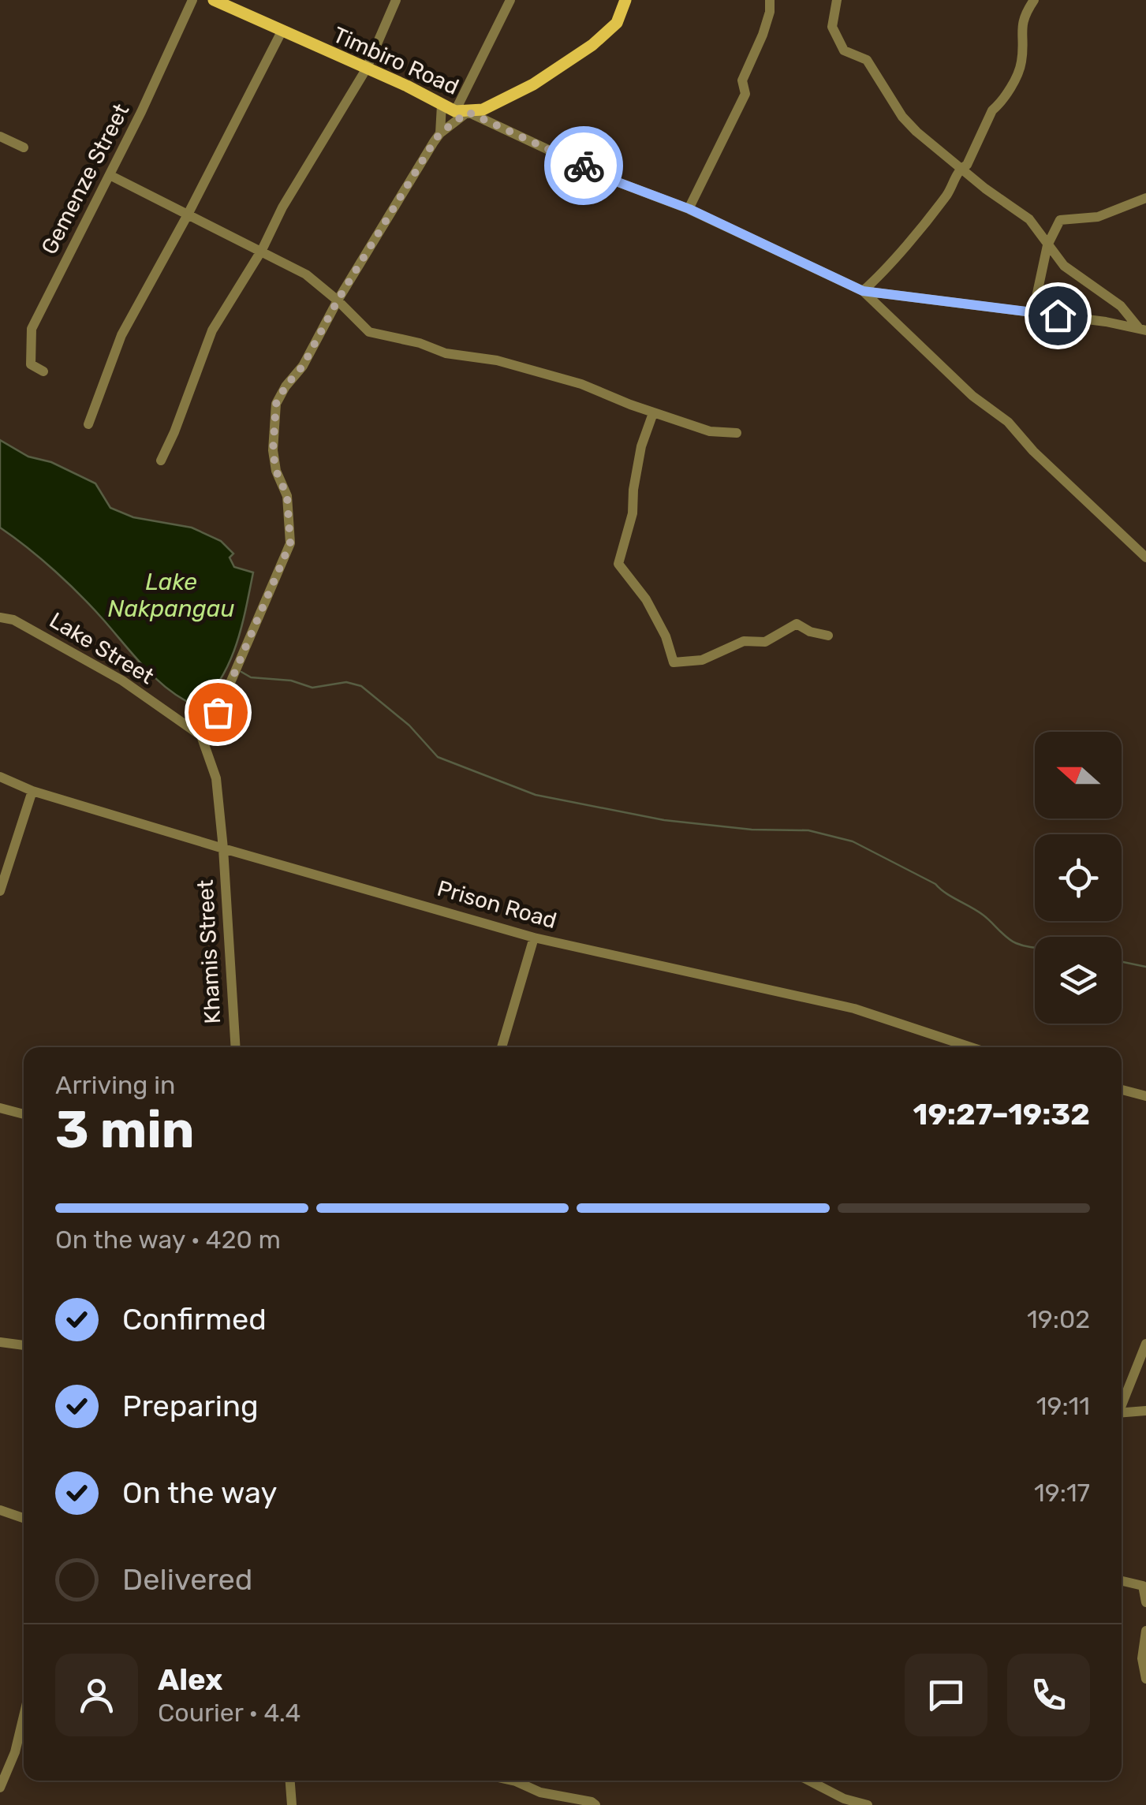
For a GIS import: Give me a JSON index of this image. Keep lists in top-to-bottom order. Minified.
{"streets":{"main road":["Timbiro Road"],"street":["Gemenze Street","Lake Street","Prison Road","Khamis Street"]},"crossings":[["Prison Road","Khamis Street"]],"water":["Lake Nakpangau"],"north":"left","page":{"heading":["3 min","Arriving in","19:27–19:32"],"panel":["Alex","Courier · 4.4"],"bar":"On the way · 420 m","list":[["Confirmed","19:02"],["Preparing","19:11"],["On the way","19:17"],"Delivered"]}}
